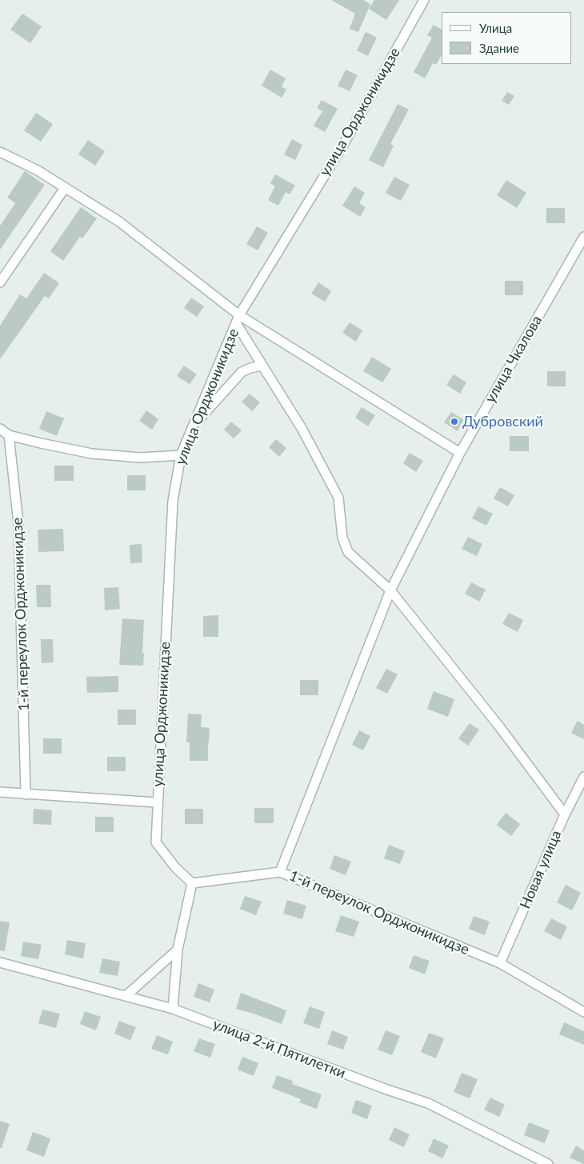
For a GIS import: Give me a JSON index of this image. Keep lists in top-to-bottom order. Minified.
{"streets":{"street":["улица Орджоникидзе","улица Чкалова","1-й переулок Орджоникидзе","Новая улица","улица 2-й Пятилетки"]},"crossings":[["улица Орджоникидзе","1-й переулок Орджоникидзе"],["улица Чкалова","1-й переулок Орджоникидзе"],["1-й переулок Орджоникидзе","Новая улица"]],"places":["Дубровский"],"legend":["Улица","Здание"]}
